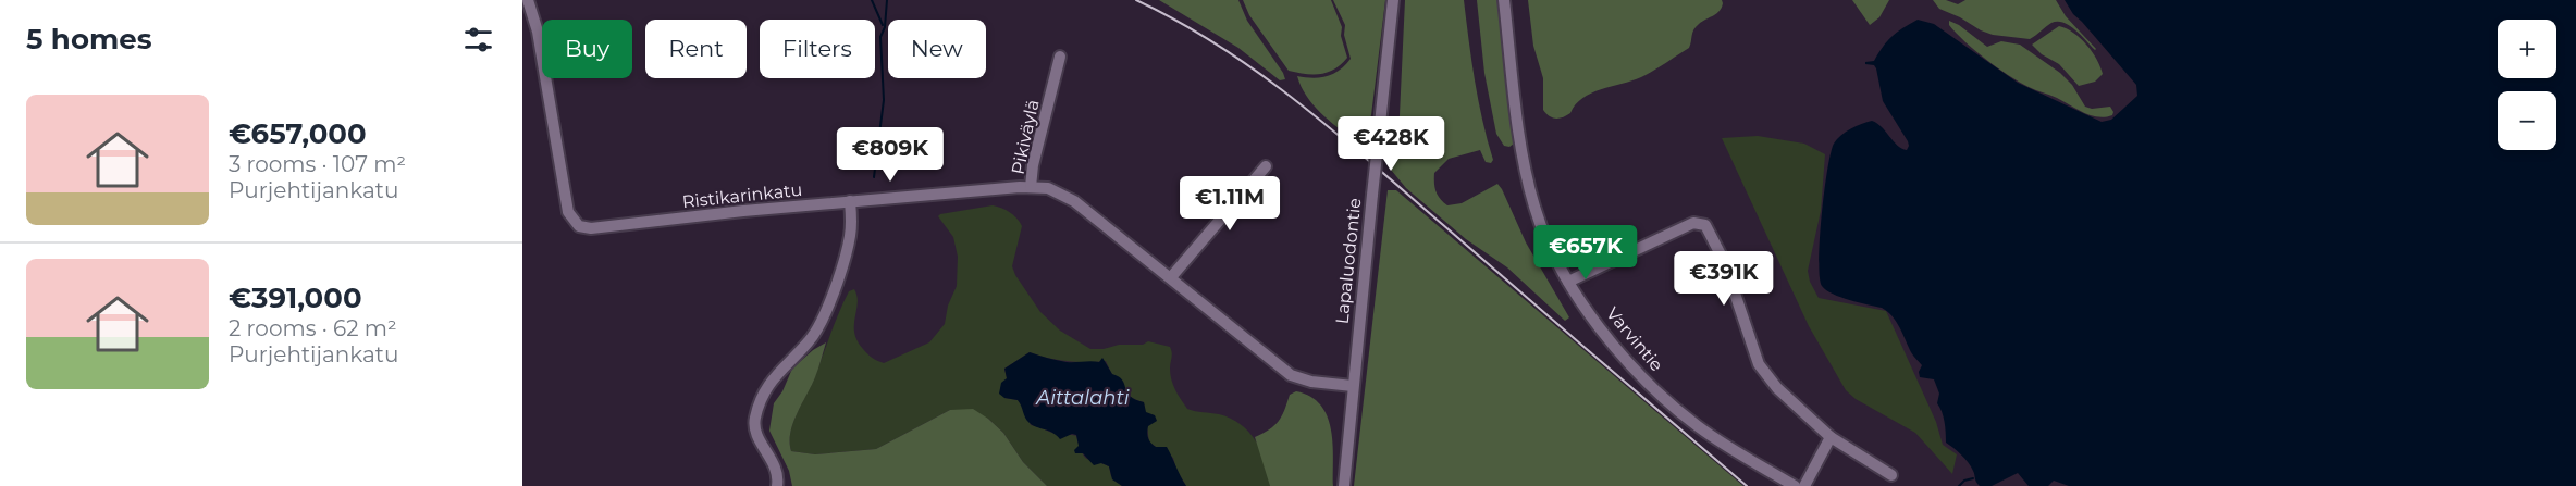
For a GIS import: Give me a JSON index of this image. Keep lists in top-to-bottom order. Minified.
{"streets":{"street":["Pikiväylä","Ristikarinkatu","Lapaluodontie","Varvintie"]},"crossings":[["Pikiväylä","Ristikarinkatu"],["Ristikarinkatu","Lapaluodontie"]],"water":["Aittalahti"],"page":{"heading":"5 homes","map_buttons":["+","−"],"chip":["Buy","Rent","Filters","New"],"list":[{"name":"€657,000","note":"3 rooms · 107 m² · Purjehtijankatu"},{"name":"€391,000","note":"2 rooms · 62 m² · Purjehtijankatu"}],"price":["€428K","€809K","€1.11M","€657K","€391K"]}}
